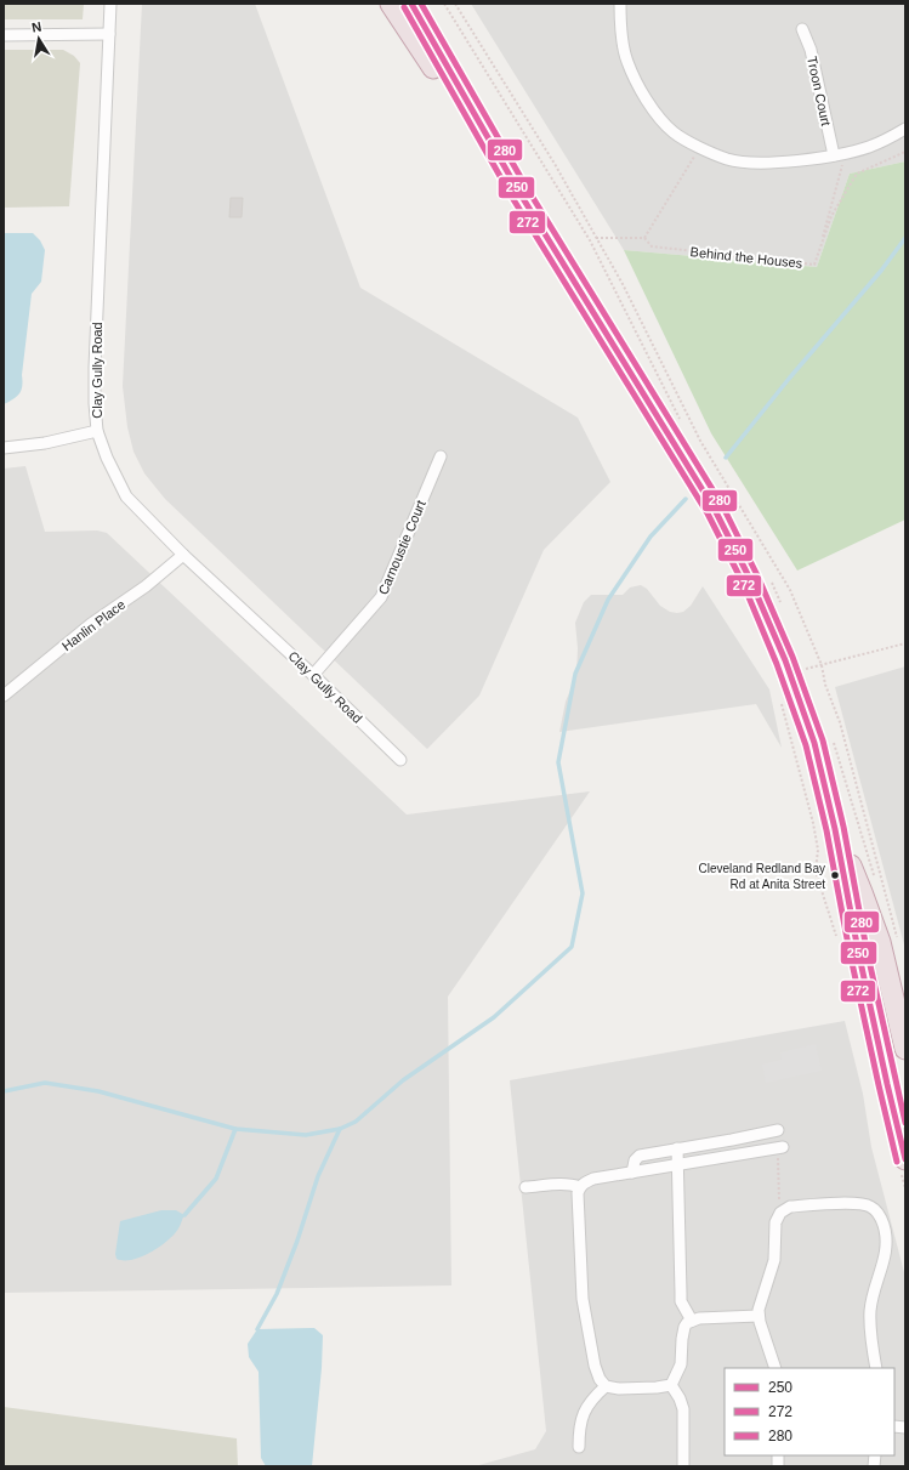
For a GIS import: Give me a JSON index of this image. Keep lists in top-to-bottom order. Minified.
{"streets":{"street":["Troon Court","Clay Gully Road","Carnoustie Court","Hanlin Place"],"path":["Behind the Houses"]},"crossings":[["Clay Gully Road","Carnoustie Court"],["Clay Gully Road","Hanlin Place"]],"places":["Cleveland Redland Bay Rd at Anita Street"],"lines":["transit line 250","transit line 280","transit line 272"],"legend":["250","272","280"],"north":"top"}
